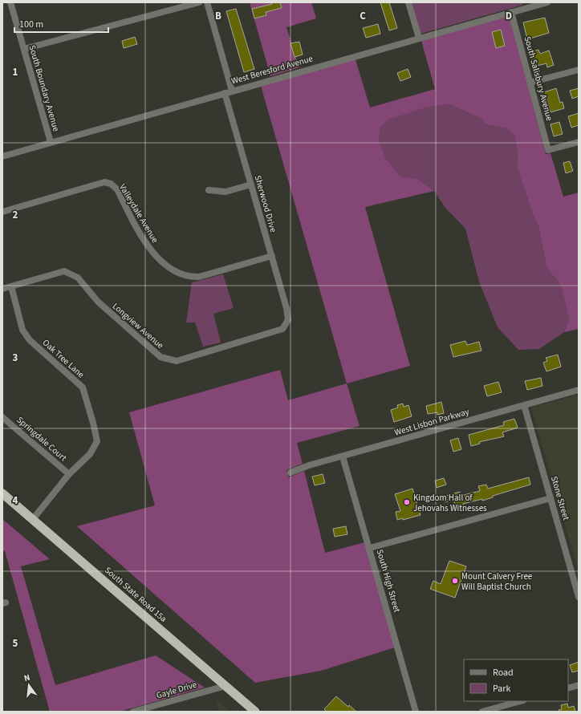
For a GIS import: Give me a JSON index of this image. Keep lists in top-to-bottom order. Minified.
{"streets":{"highway":["South State Road 15a"],"street":["West Beresford Avenue","South Salisbury Avenue","South Boundary Avenue","Sherwood Drive","Valleydale Avenue","Longview Avenue","Oak Tree Lane","West Lisbon Parkway","Springdale Court","Stone Street","South High Street","Gayle Drive"]},"crossings":[["West Beresford Avenue","South Salisbury Avenue"],["West Beresford Avenue","South Boundary Avenue"],["West Beresford Avenue","Sherwood Drive"],["Sherwood Drive","Valleydale Avenue"],["Sherwood Drive","Longview Avenue"],["Longview Avenue","Oak Tree Lane"],["Oak Tree Lane","Springdale Court"],["Oak Tree Lane","South State Road 15a"],["West Lisbon Parkway","Stone Street"],["West Lisbon Parkway","South High Street"],["South State Road 15a","Gayle Drive"]],"places":["Kingdom Hall of Jehovahs Witnesses","Mount Calvery Free Will Baptist Church"],"legend":["Road","Park"],"scale_bar":"100 m","north":"top","grid":{"columns":["B","C","D"],"rows":["1","2","3","4","5"]}}
